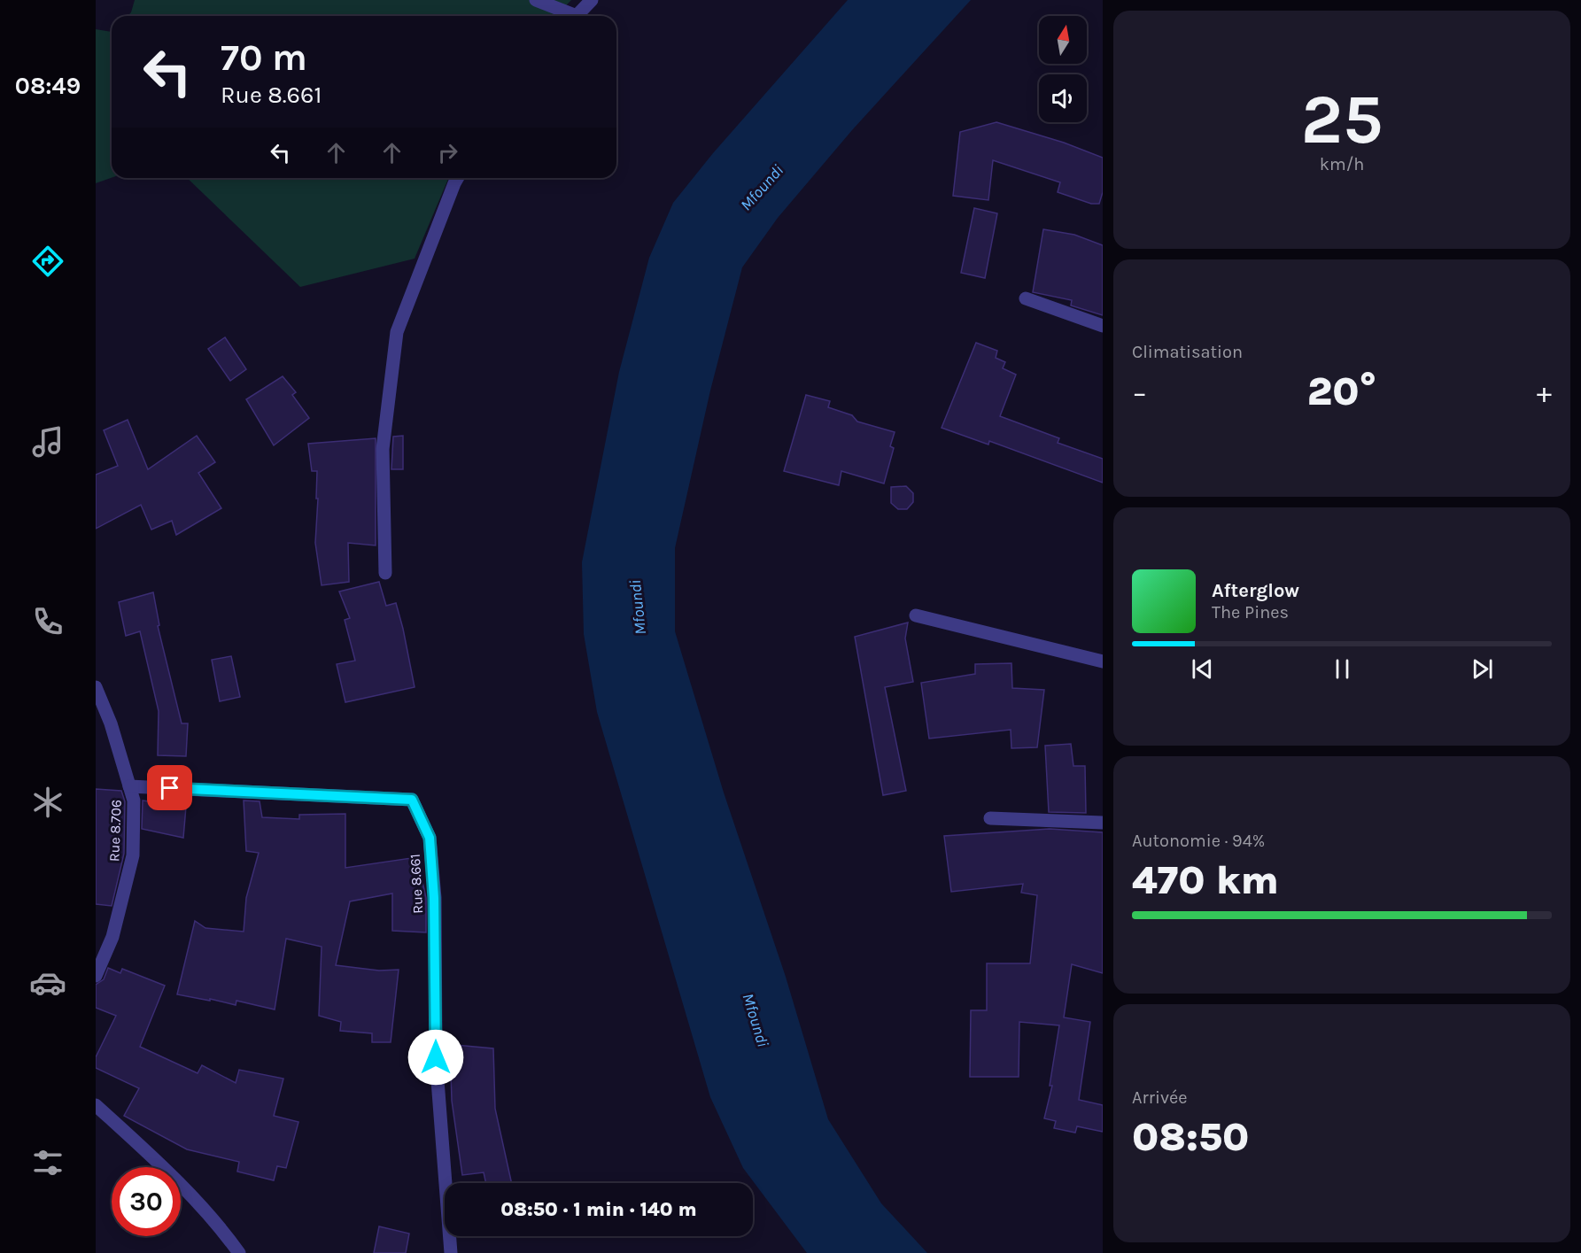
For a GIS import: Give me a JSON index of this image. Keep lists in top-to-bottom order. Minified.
{"streets":{"street":["Rue 8.706","Rue 8.661"]},"crossings":[["Rue 8.706","Rue 8.661"]],"water":["Mfoundi"],"north":"top","page":{"tabs":"08:49","tile":[["25","km/h"],"Climatisation",["Autonomie · 94%","470 km"],["Arrivée","08:50"]],"turn":["70 m","Rue 8.661"],"heat":["−","20°","+"],"song":["Afterglow","The Pines"],"limit":"30","trip":"08:50 · 1 min · 140 m"}}
